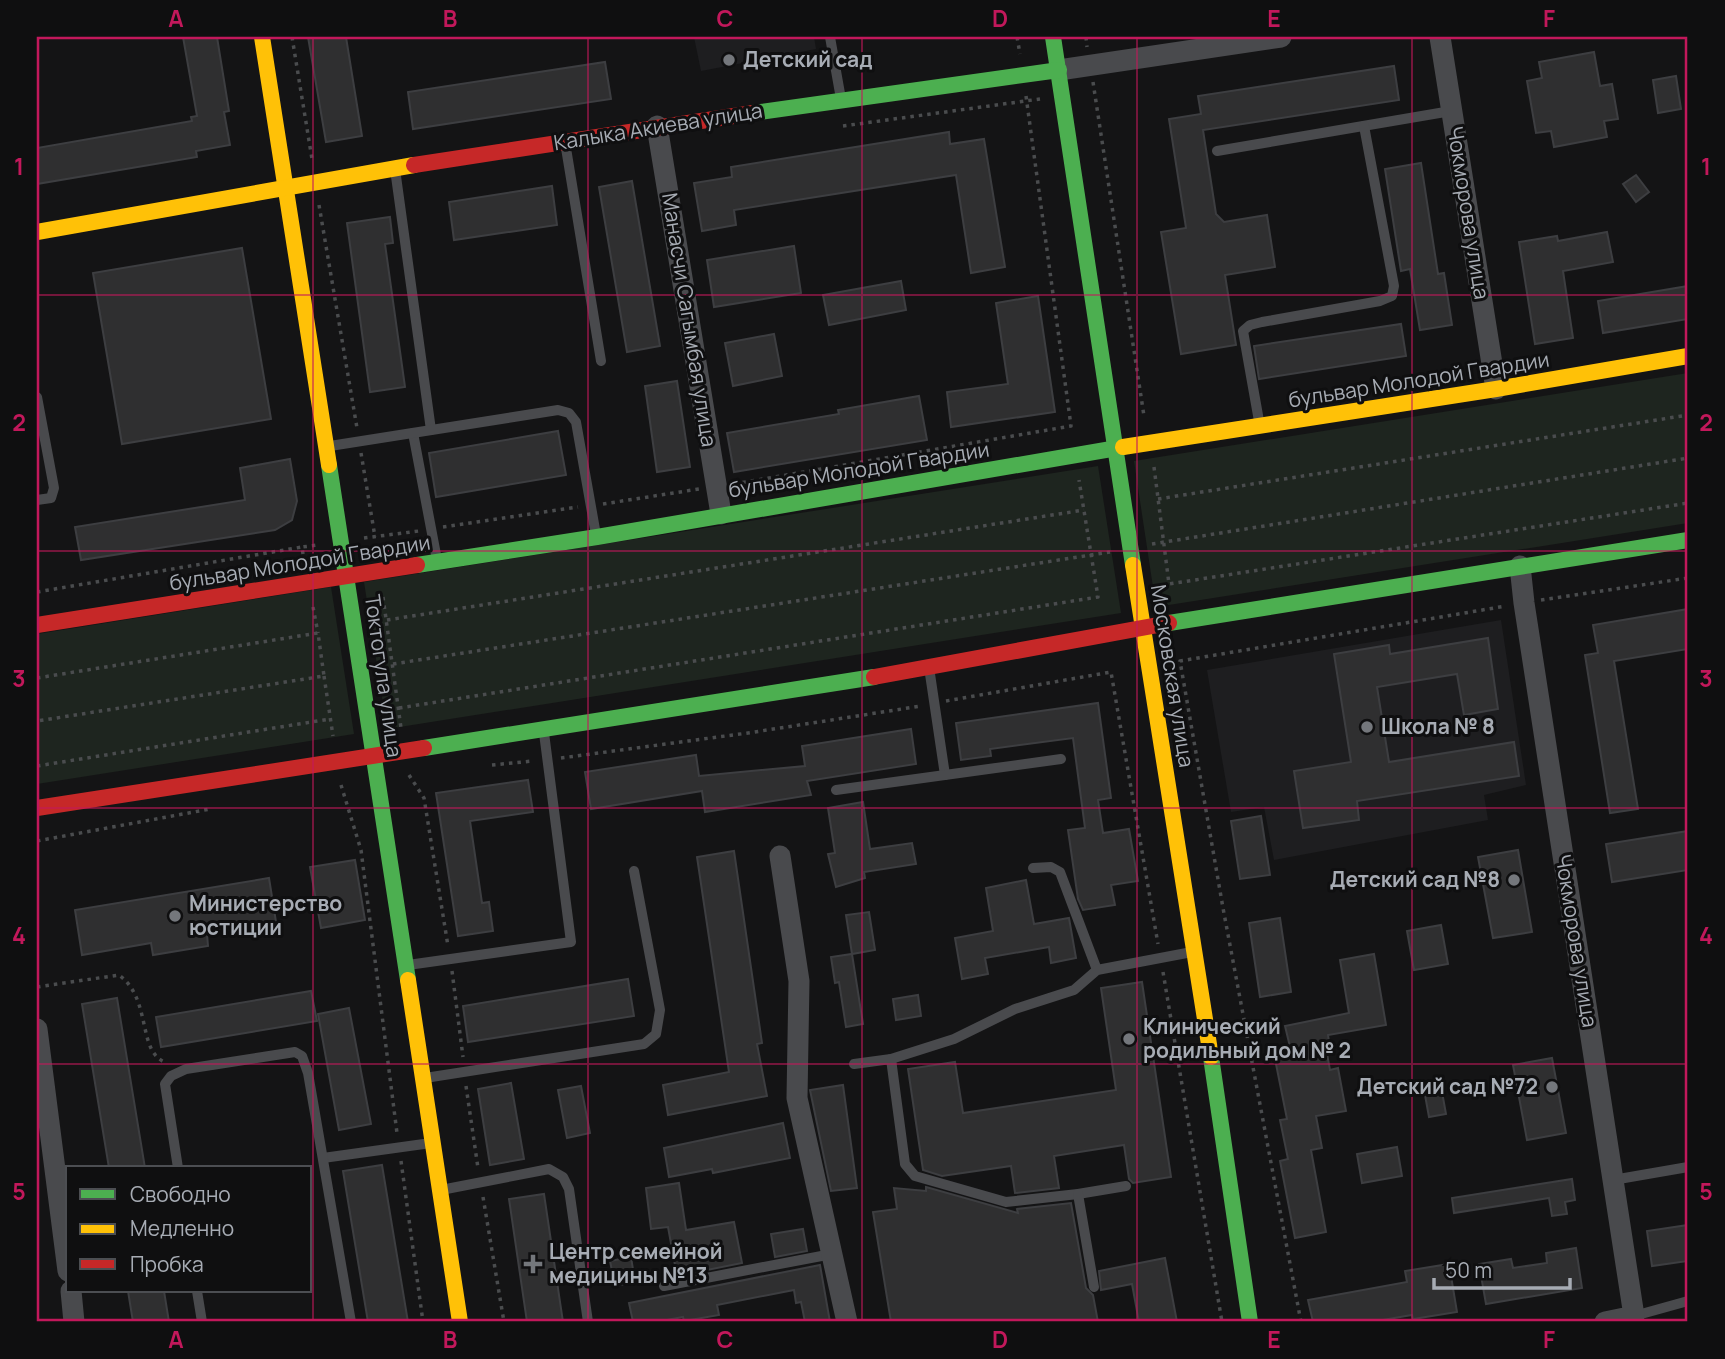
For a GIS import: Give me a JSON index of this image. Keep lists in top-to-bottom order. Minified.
{"streets":{"main road":["Калыка Акиева улица","бульвар Молодой Гвардии","Токтогула улица","Московская улица"],"street":["Чокморова улица","Манасчи Сагымбая улица"]},"crossings":[["Калыка Акиева улица","Манасчи Сагымбая улица"],["Калыка Акиева улица","Токтогула улица"],["Калыка Акиева улица","Московская улица"],["Чокморова улица","бульвар Молодой Гвардии"],["Манасчи Сагымбая улица","бульвар Молодой Гвардии"],["бульвар Молодой Гвардии","Токтогула улица"],["бульвар Молодой Гвардии","Московская улица"]],"places":{"other":["Детский сад","Школа № 8","Детский сад №8","Министерство юстиции","Клинический родильный дом № 2","Детский сад №72"],"health":["Центр семейной медицины №13"]},"legend":["Свободно","Медленно","Пробка"],"scale_bar":"50 m","grid":{"columns":["A","B","C","D","E","F"],"rows":["1","2","3","4","5"]}}
